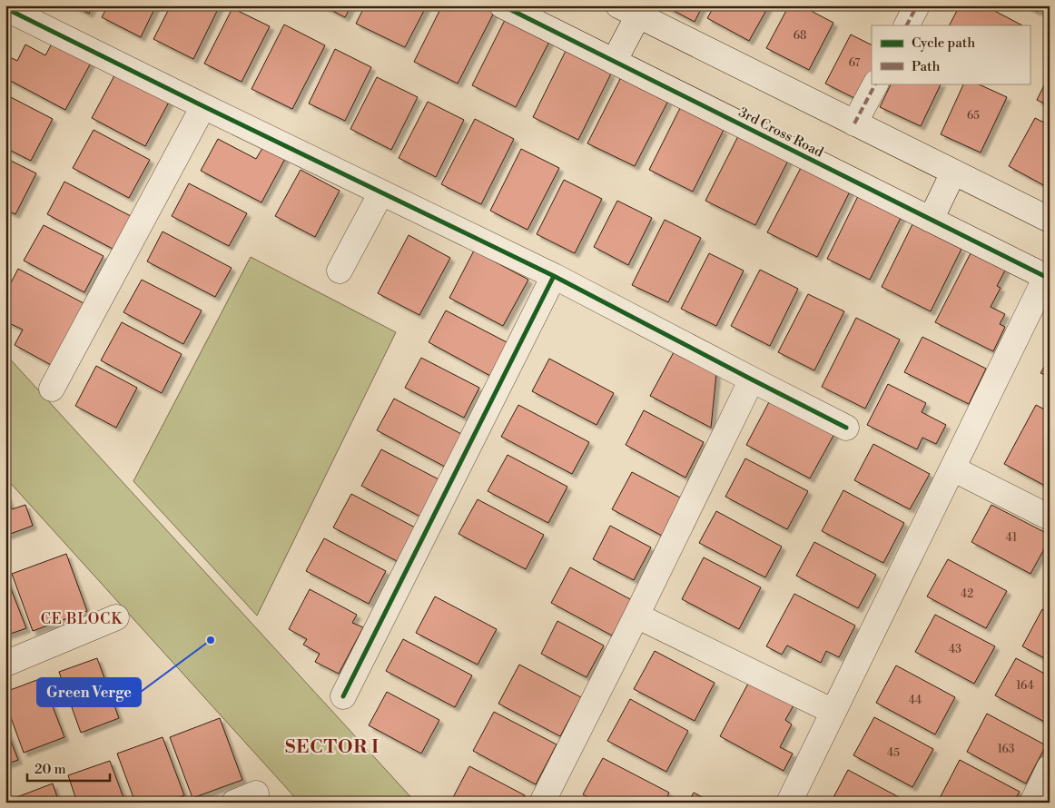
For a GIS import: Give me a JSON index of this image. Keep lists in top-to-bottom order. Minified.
{"streets":{"street":["3rd Cross Road"]},"districts":["CE BLOCK","SECTOR I"],"places":["Green Verge"],"house_numbers":["68","67","65","41","42","43","164","44","163","45"],"legend":["Cycle path","Path"],"scale_bar":"20 m"}
